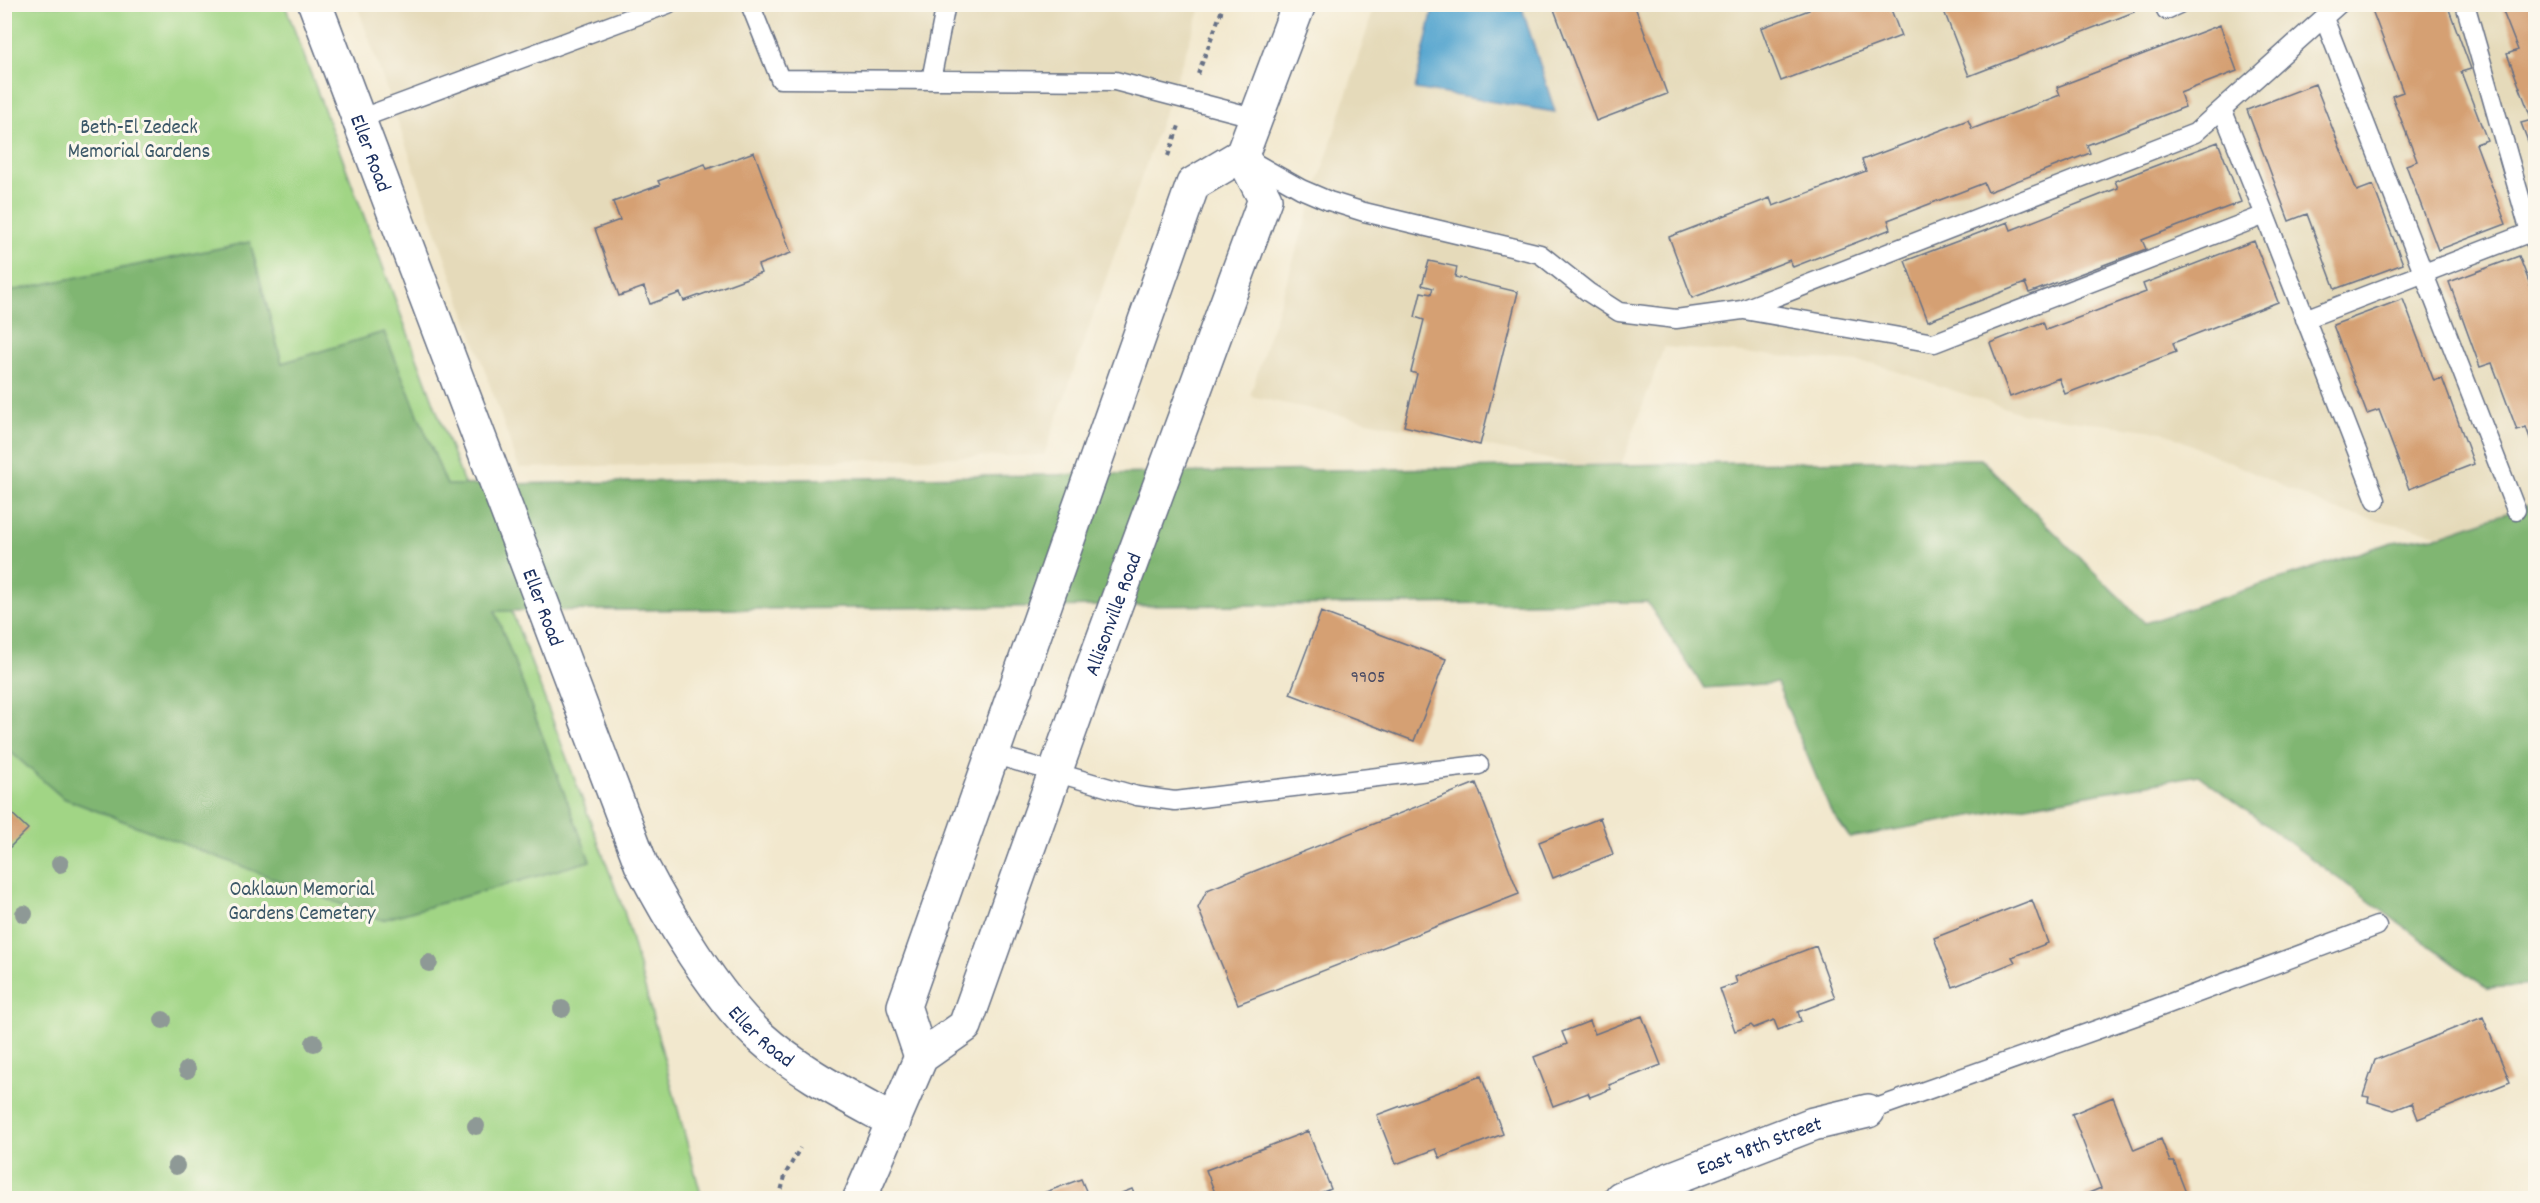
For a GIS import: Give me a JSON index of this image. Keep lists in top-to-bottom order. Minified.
{"streets":{"main road":["Eller Road","Allisonville Road","East 98th Street"]},"parks":["Beth-El Zedeck Memorial Gardens","Oaklawn Memorial Gardens Cemetery"],"house_numbers":["9905"]}
